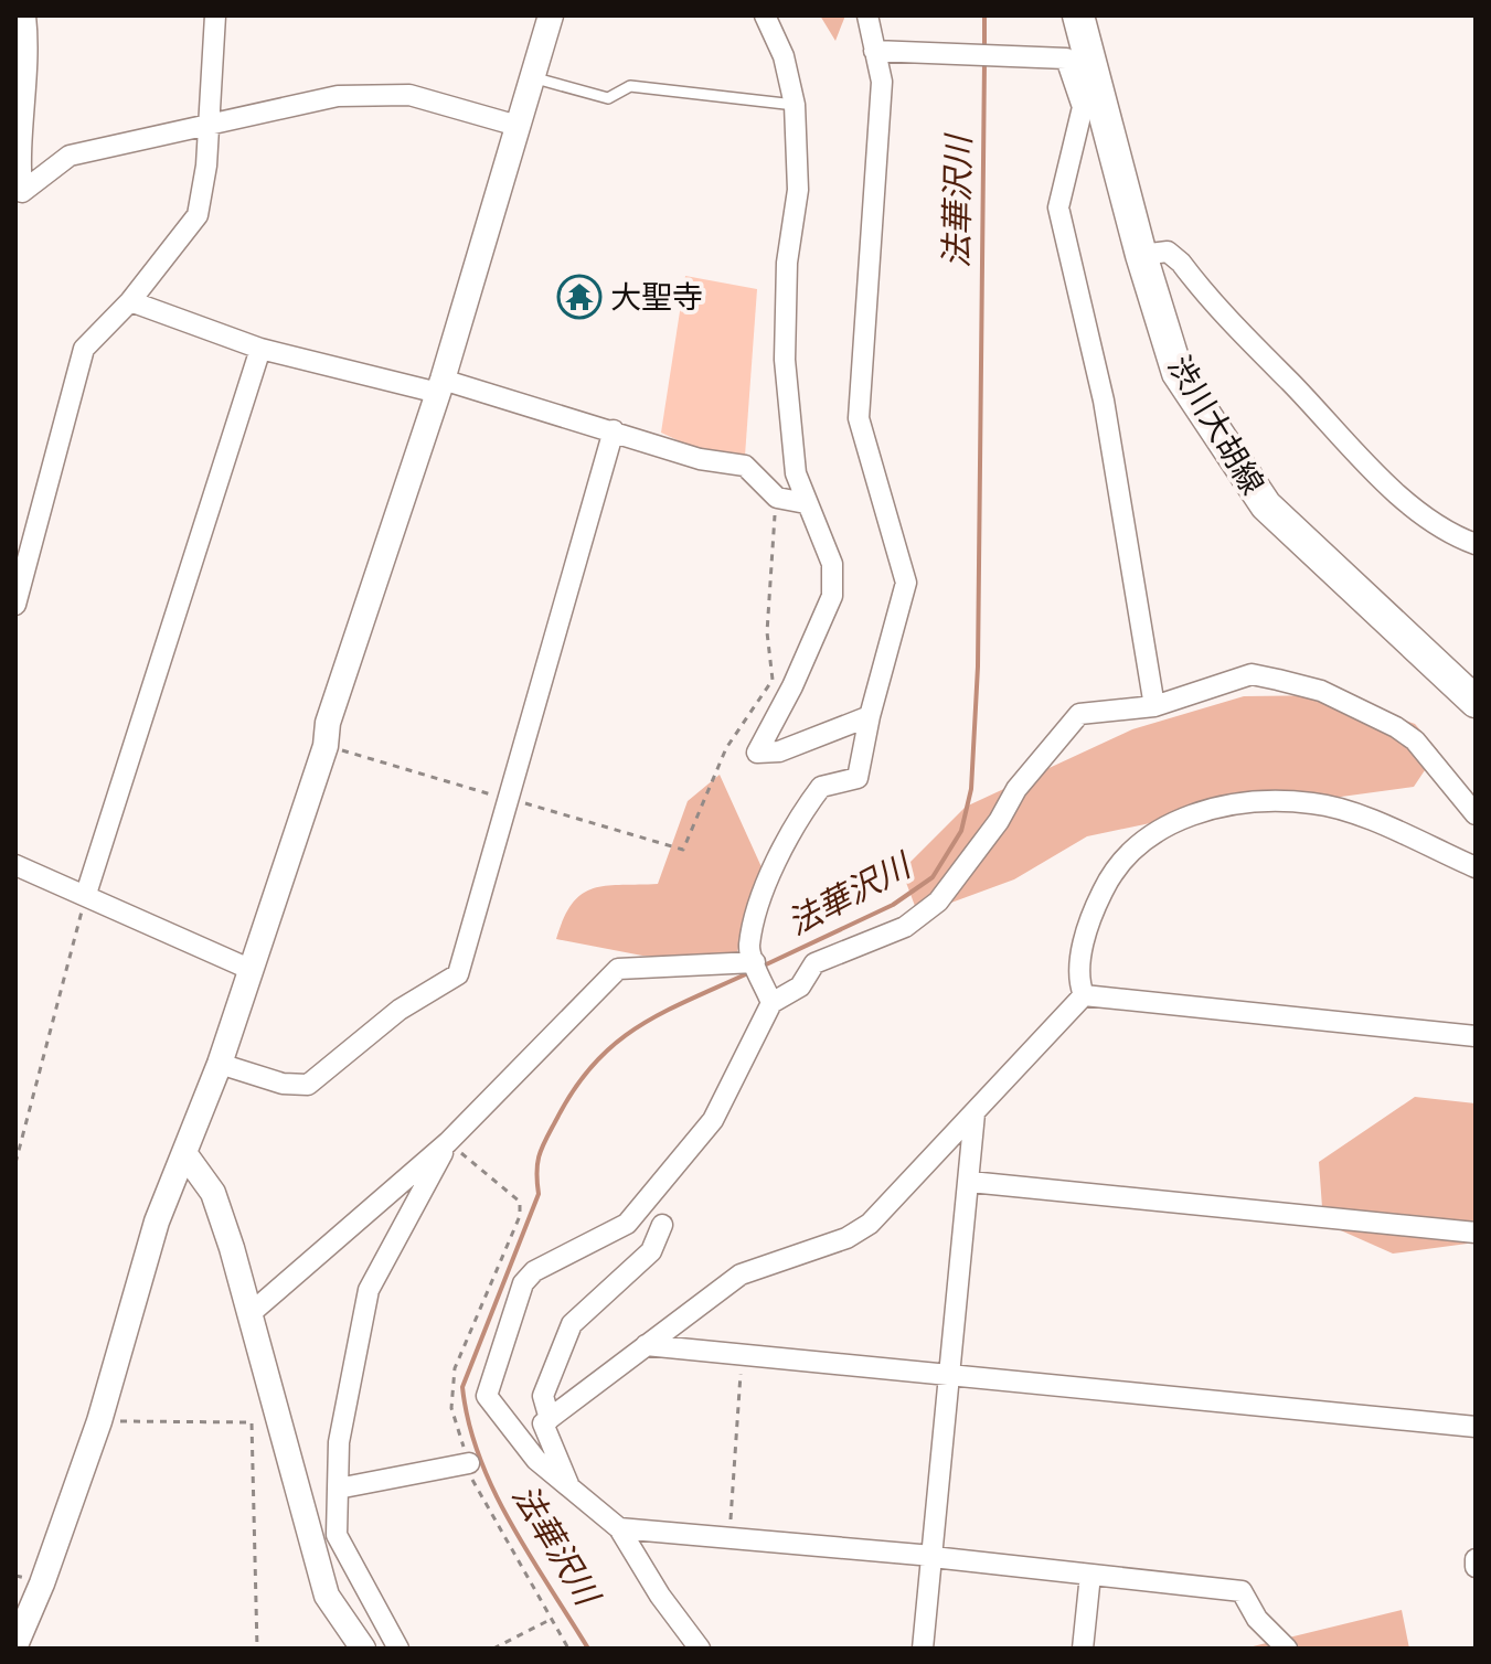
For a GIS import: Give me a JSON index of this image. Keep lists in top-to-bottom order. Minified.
{"streets":{"main road":["渋川大胡線"]},"water":["法華沢川"],"places":{"temple":["大聖寺"]}}
